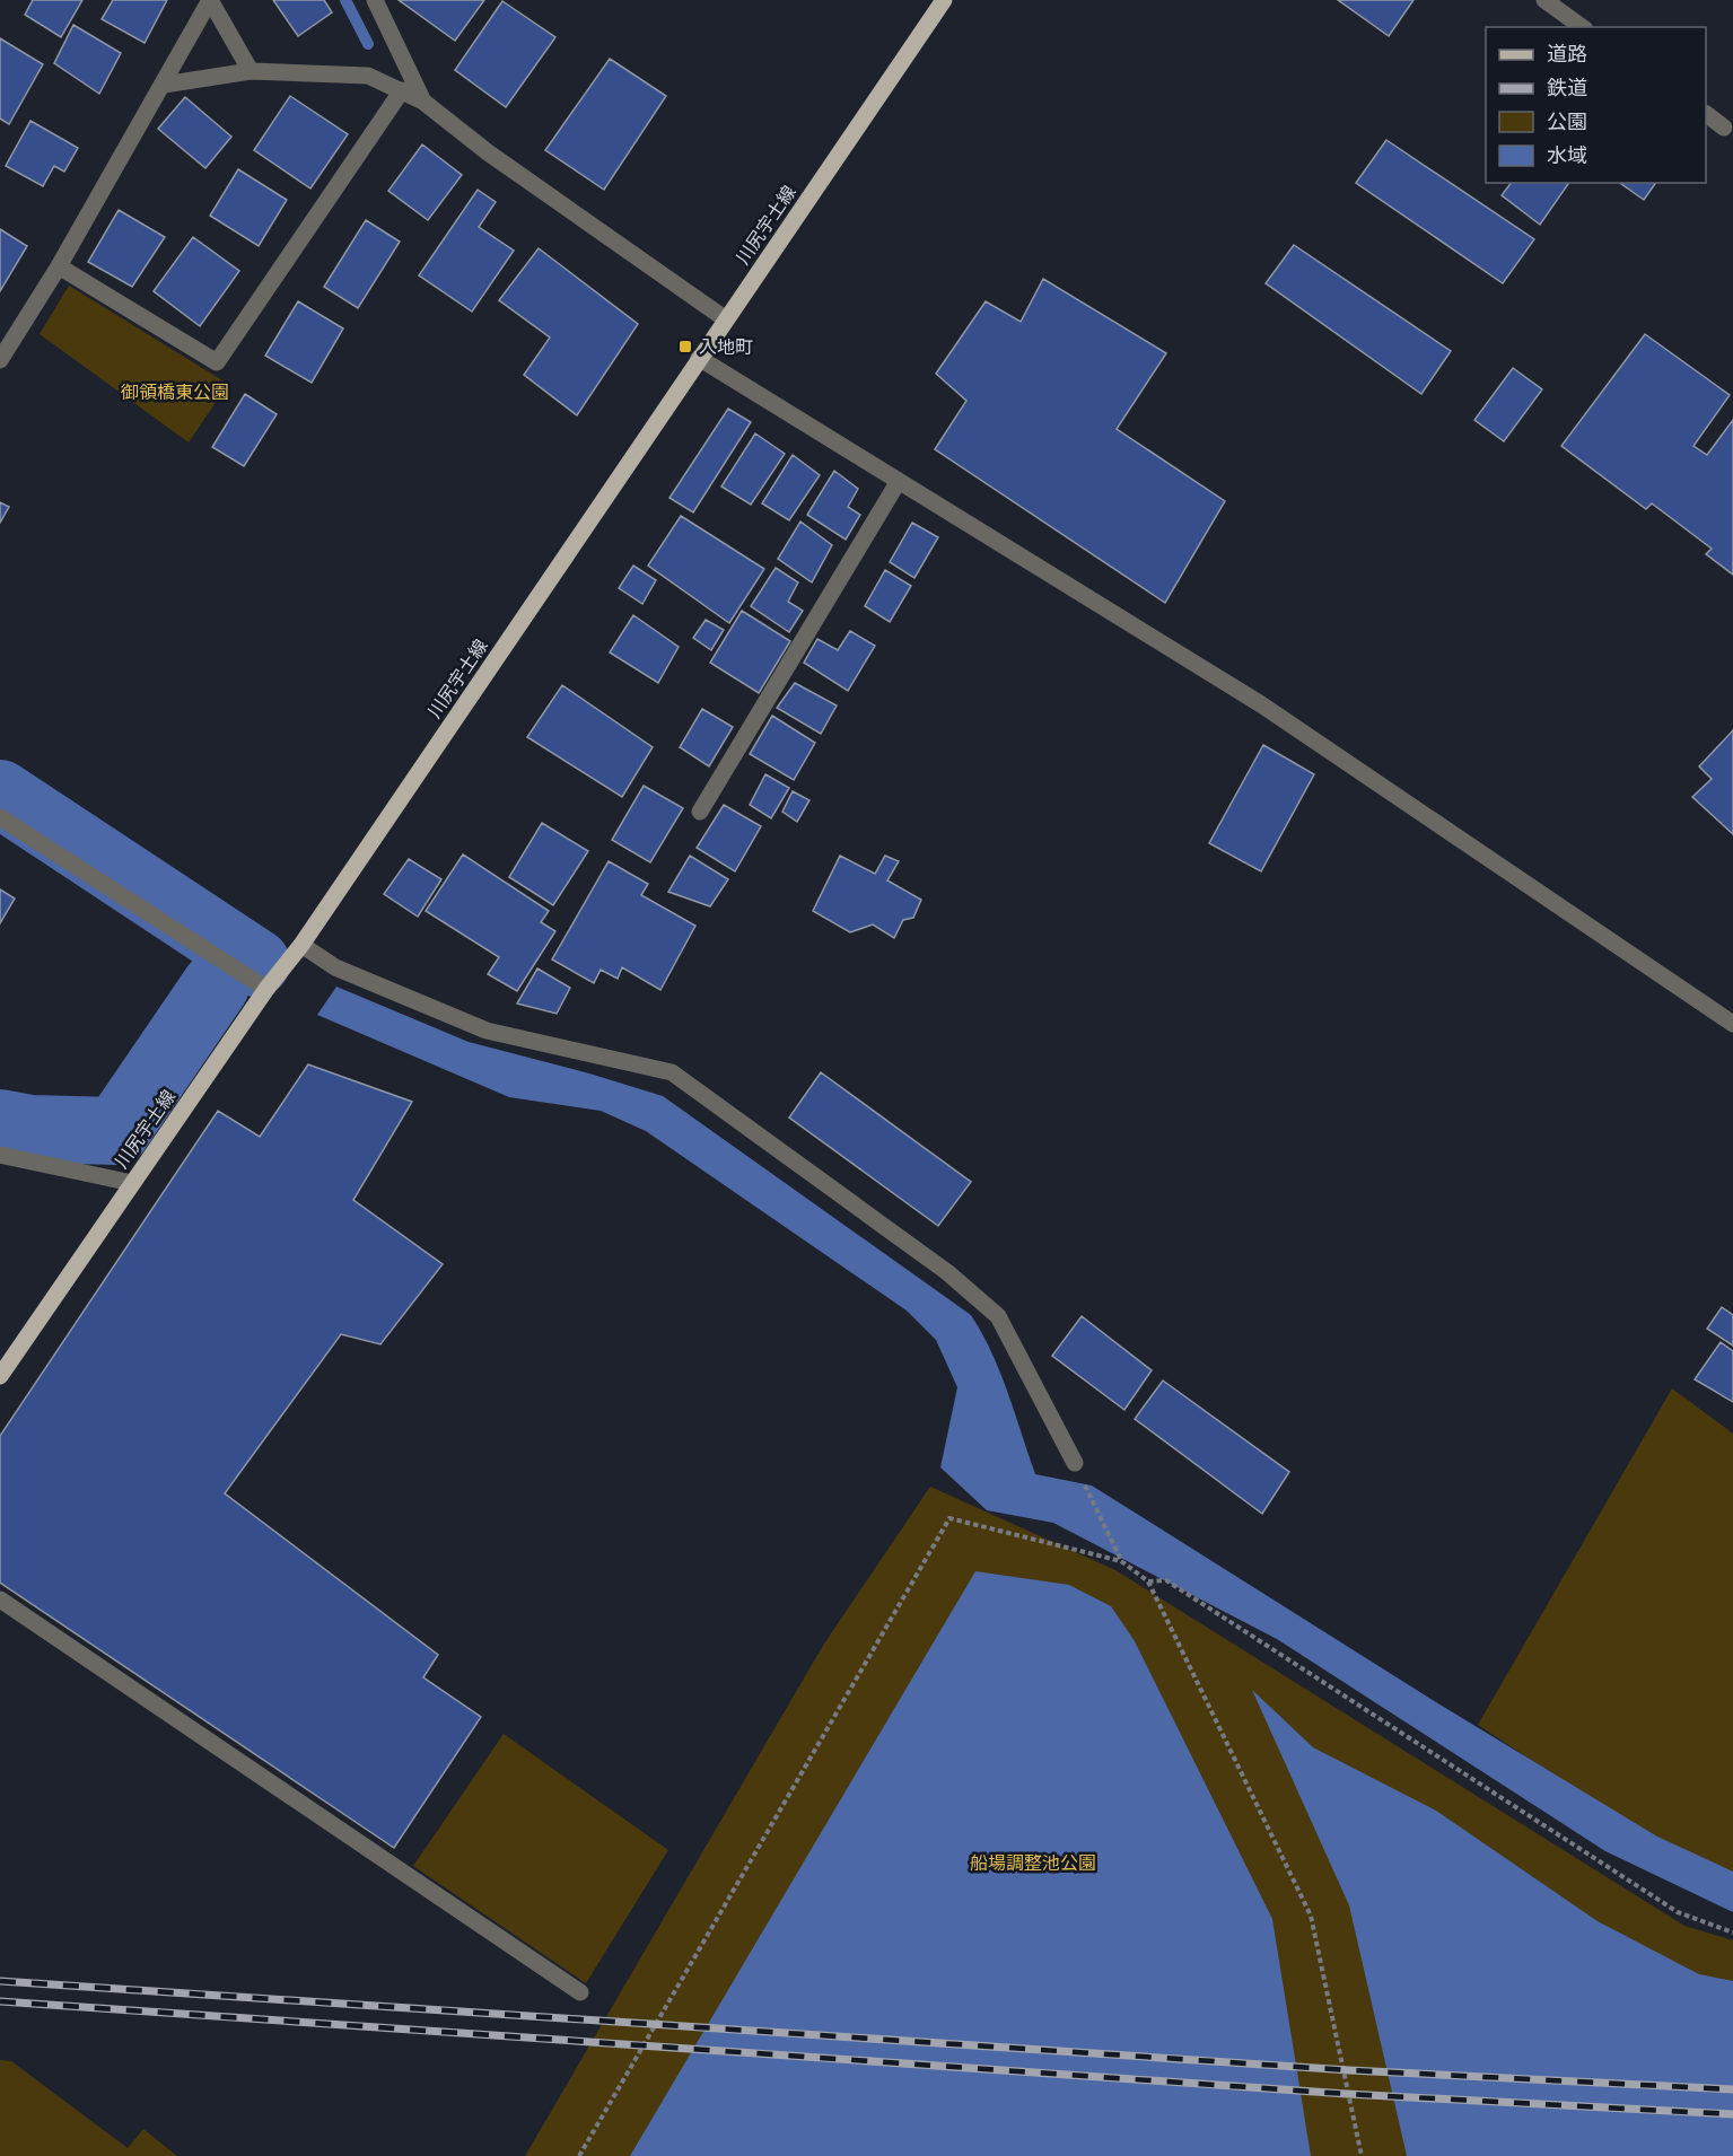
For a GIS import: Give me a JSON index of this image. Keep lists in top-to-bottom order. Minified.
{"streets":{"main road":["川尻宇土線"]},"parks":["御領橋東公園","船場調整池公園"],"places":{"transit":["入地町"]},"legend":["道路","鉄道","公園","水域"]}
